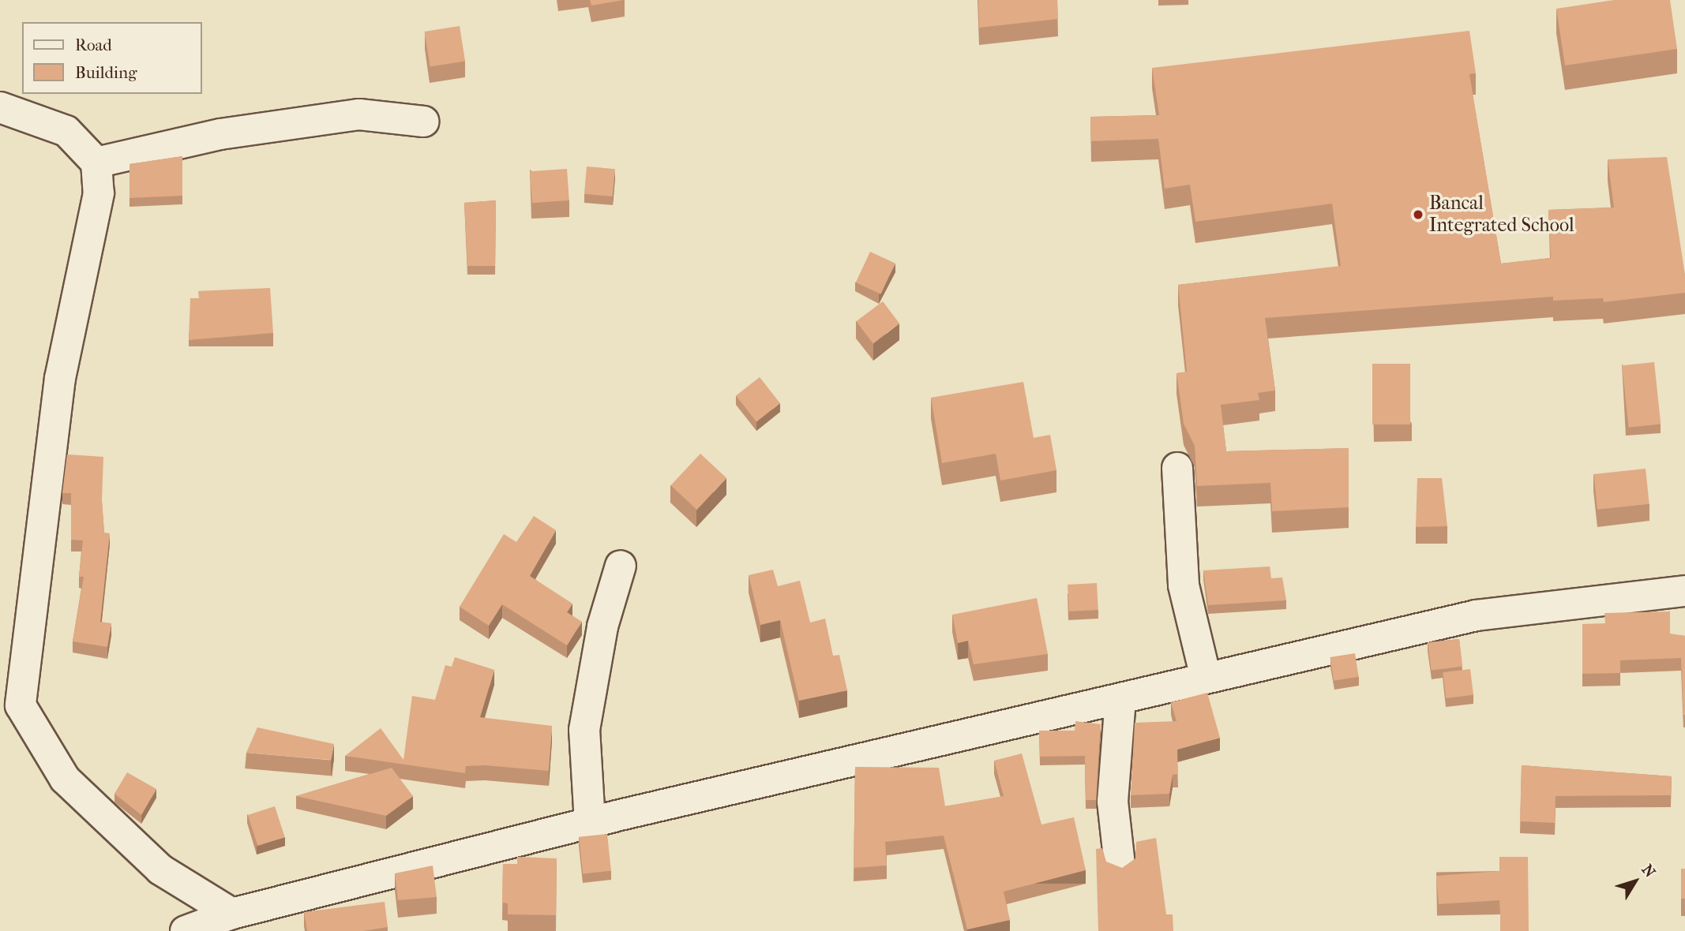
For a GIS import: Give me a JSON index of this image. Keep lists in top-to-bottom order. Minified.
{"places":["Bancal Integrated School"],"legend":["Road","Building"],"north":"top right"}
